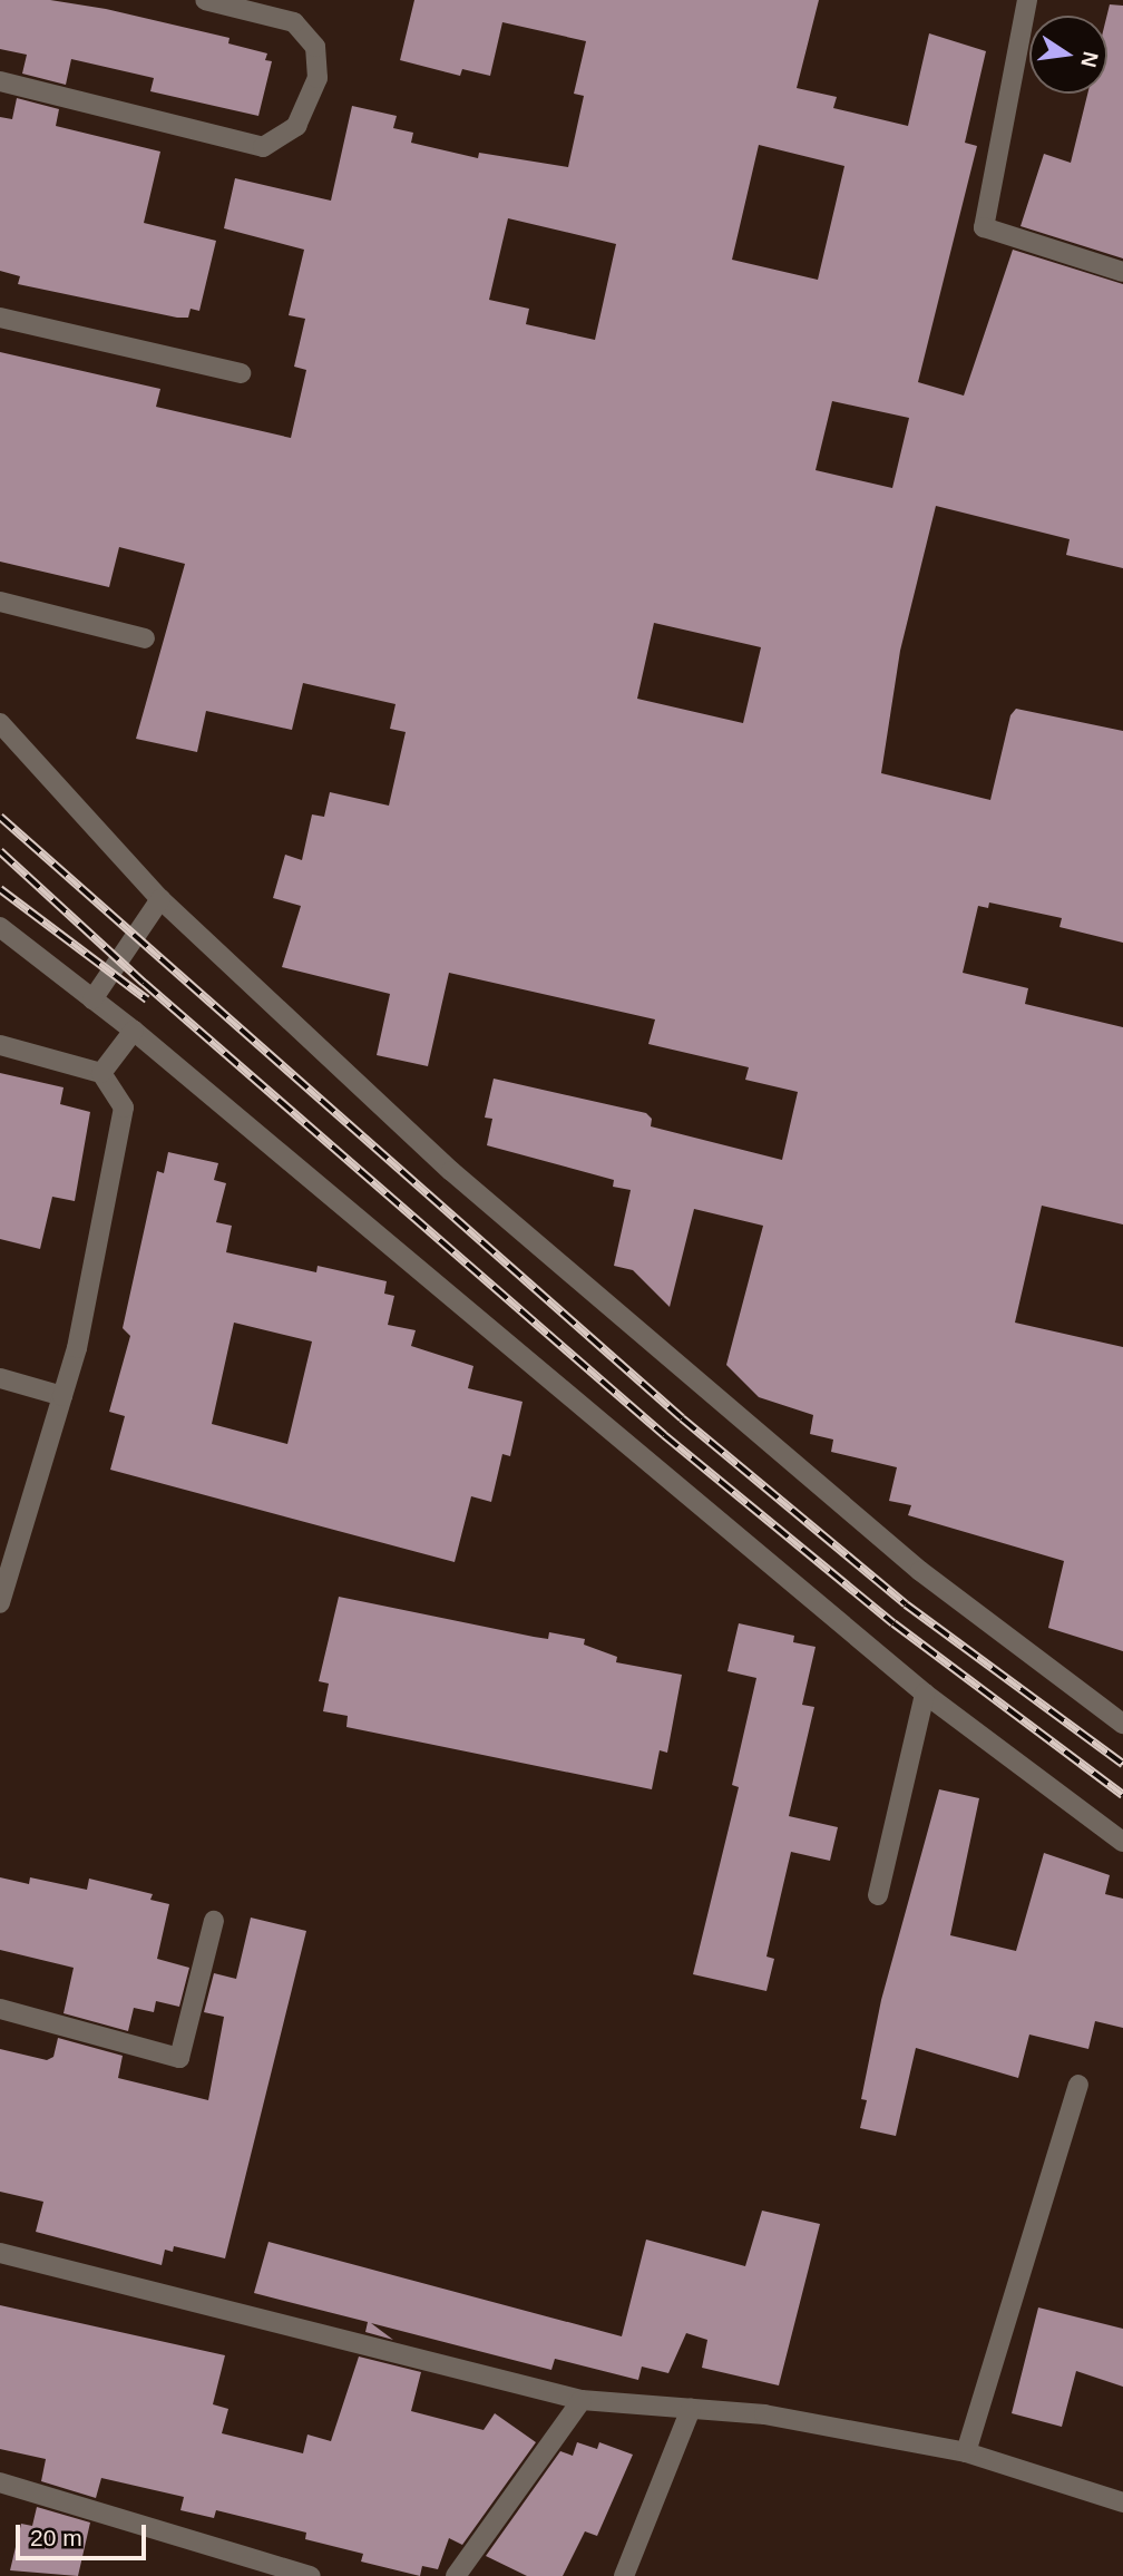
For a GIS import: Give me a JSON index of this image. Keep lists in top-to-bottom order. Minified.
{"scale_bar":"20 m","north":"right"}
